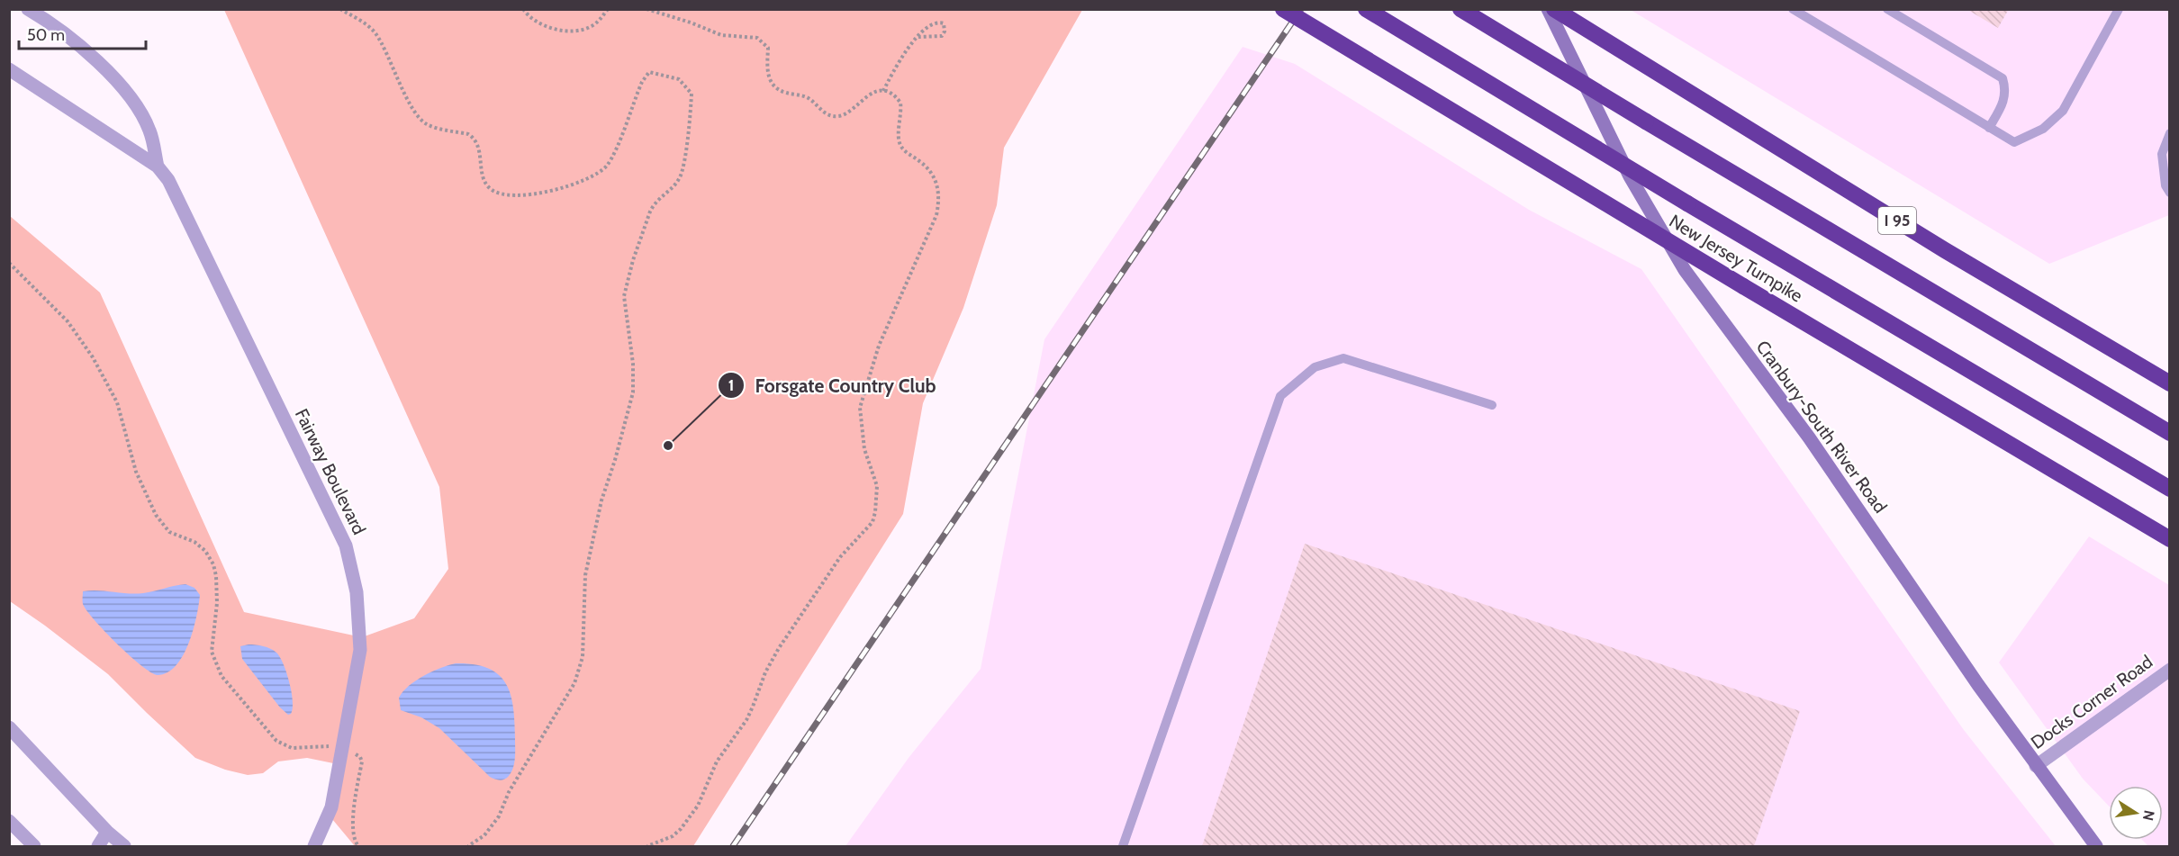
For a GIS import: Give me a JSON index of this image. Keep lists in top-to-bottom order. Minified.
{"streets":{"highway":["I 95","New Jersey Turnpike"],"main road":["Cranbury-South River Road"],"street":["Fairway Boulevard","Docks Corner Road"]},"crossings":[["Cranbury-South River Road","Docks Corner Road"]],"places":["Forsgate Country Club"],"scale_bar":"50 m","north":"right"}
